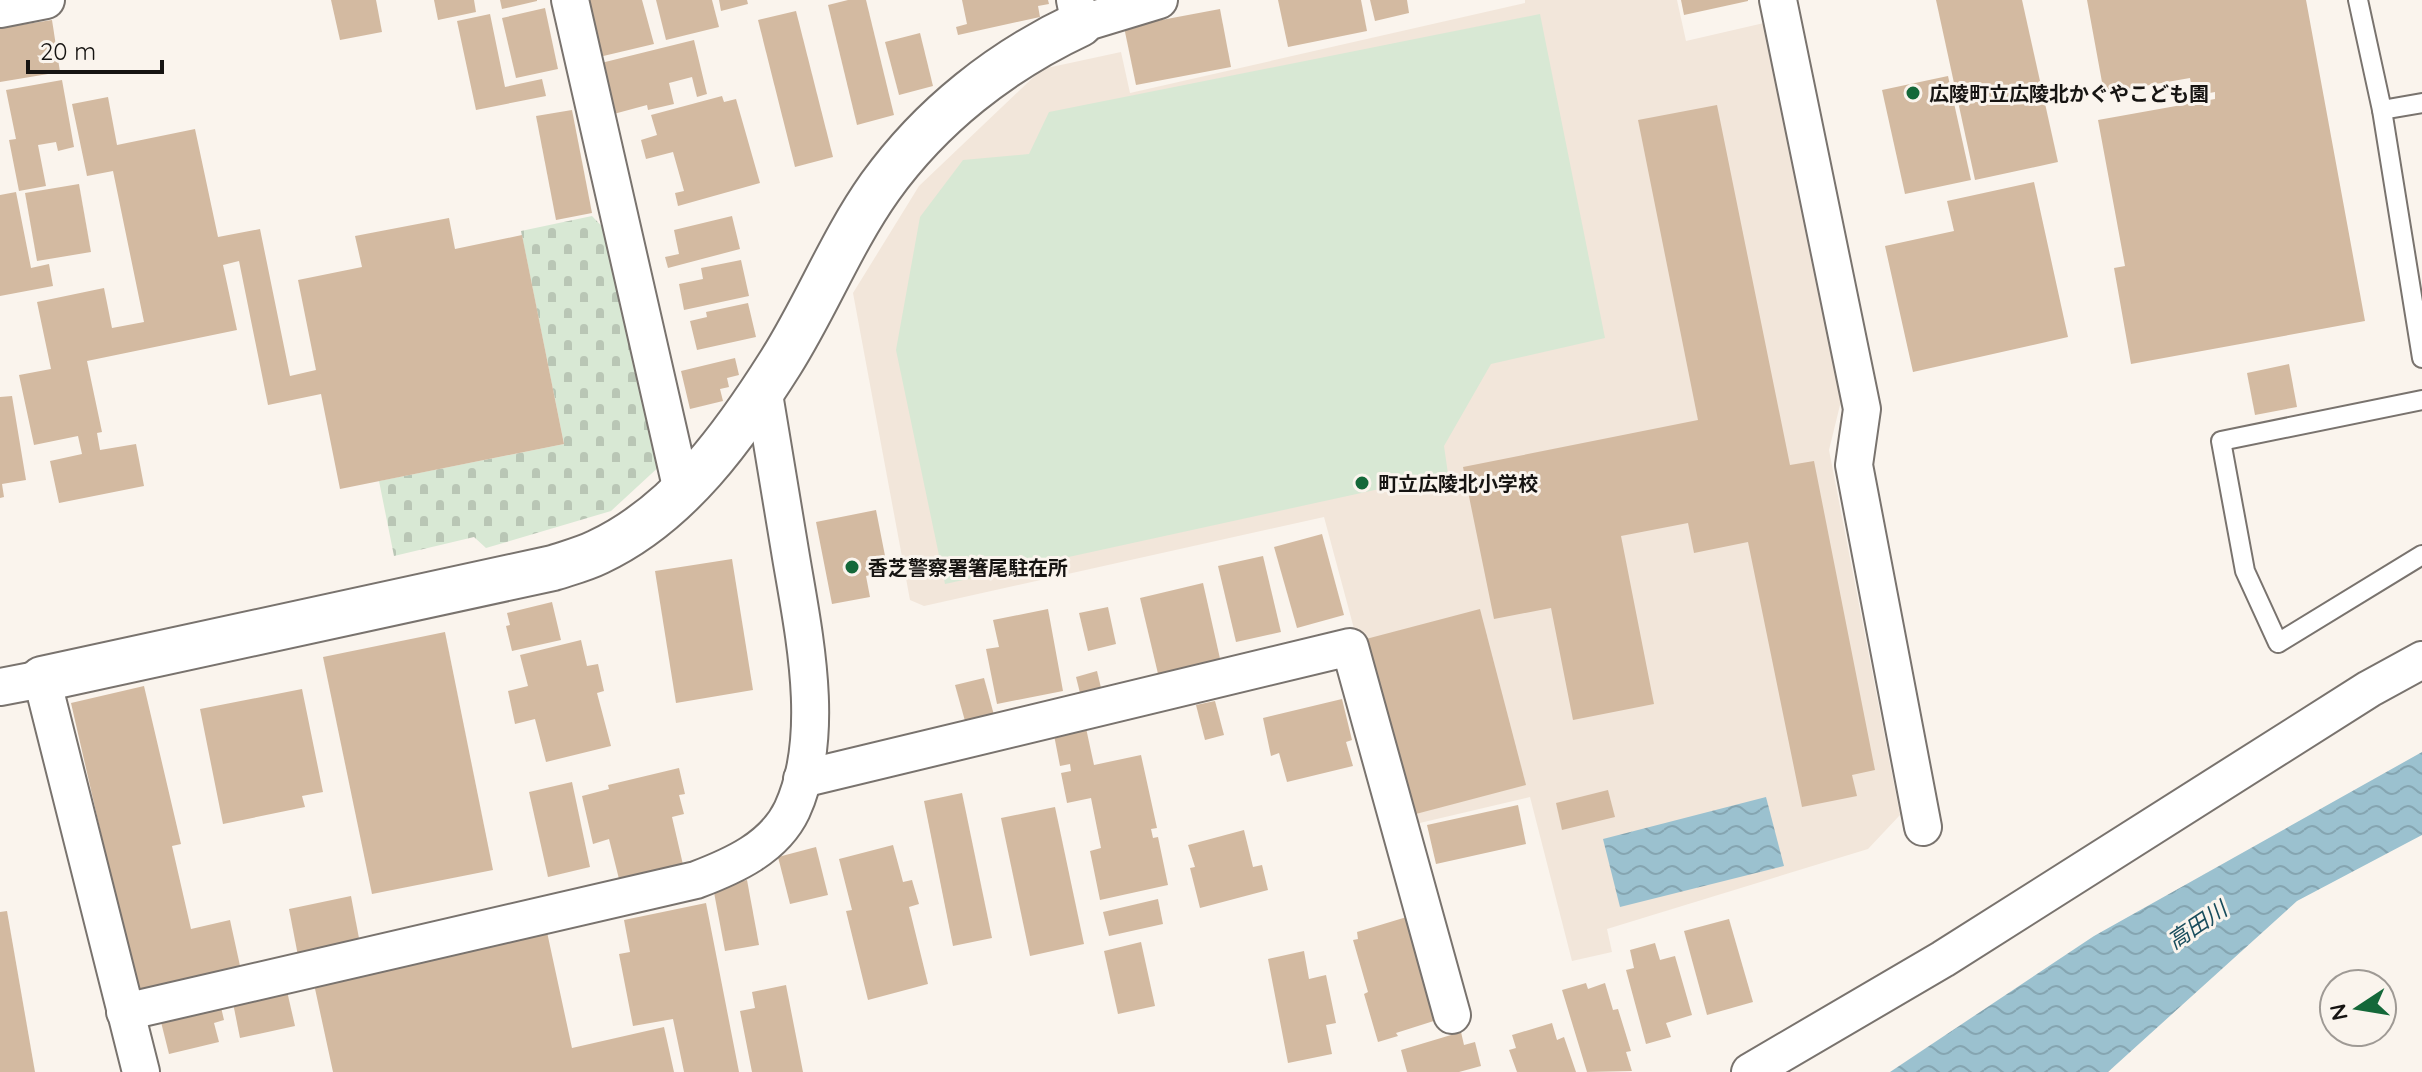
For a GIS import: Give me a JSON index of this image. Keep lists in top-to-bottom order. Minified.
{"water":["高田川"],"places":["広陵町立広陵北かぐやこども園","町立広陵北小学校","香芝警察署箸尾駐在所"],"scale_bar":"20 m","north":"left"}
